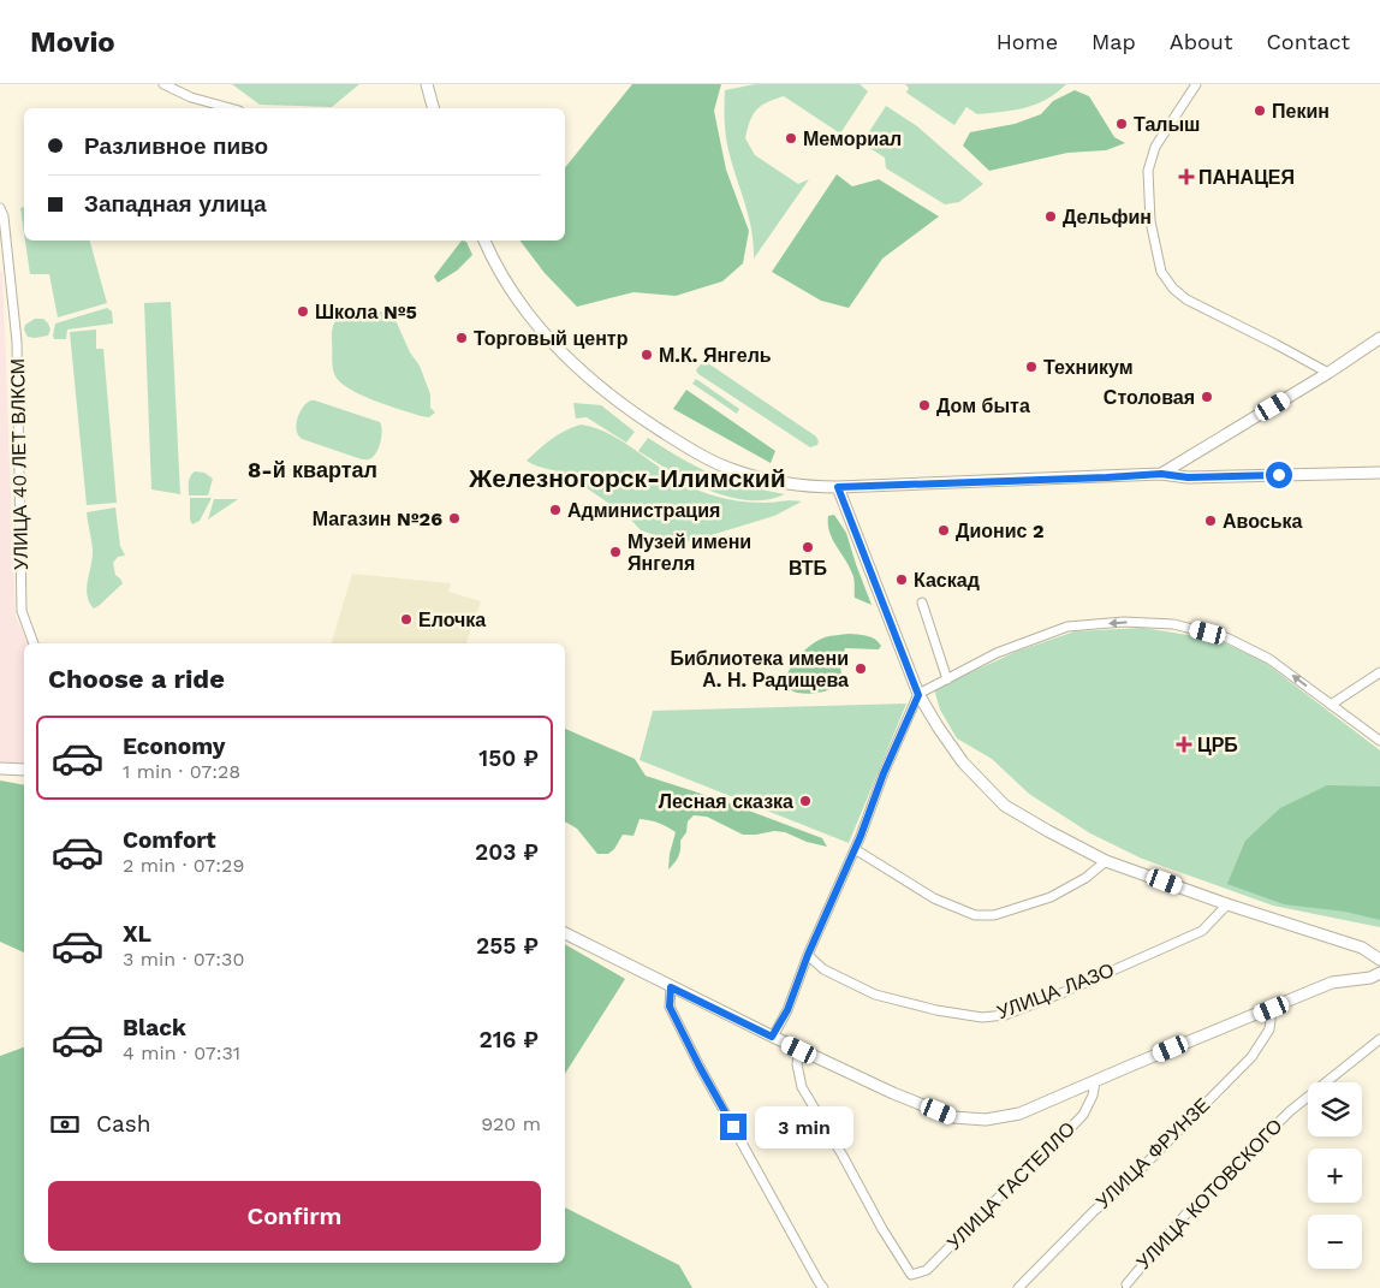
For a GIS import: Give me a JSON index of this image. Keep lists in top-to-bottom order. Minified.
{"streets":{"street":["УЛИЦА 40 ЛЕТ ВЛКСМ","УЛИЦА ЛАЗО","УЛИЦА ФРУНЗЕ","УЛИЦА ГАСТЕЛЛО","УЛИЦА КОТОВСКОГО"]},"districts":["8-й квартал","Железногорск-Илимский"],"places":{"other":["Пекин","Талыш","Мемориал","Дельфин","Школа №5","Торговый центр","М.К. Янгель","Техникум","Столовая","Дом быта","Администрация","Магазин №26","Авоська","Дионис 2","ВТБ","Музей имени Янгеля","Каскад","Елочка","Библиотека имени А. Н. Радищева","Лесная сказка"],"health":["ПАНАЦЕЯ","ЦРБ"]},"page":{"header":"Movio","nav":["Home","Map","About","Contact"],"banner":["Разливное пиво","Западная улица"],"heading":"Choose a ride","list":[{"name":"Economy","note":"1 min · 07:28","value":"150 ₽"},{"name":"Comfort","note":"2 min · 07:29","value":"203 ₽"},{"name":"XL","note":"3 min · 07:30","value":"255 ₽"},{"name":"Black","note":"4 min · 07:31","value":"216 ₽"}],"map_buttons":["+","−"],"pay":["Cash","920 m"],"bubble":"3 min","buttons":"Confirm"}}
